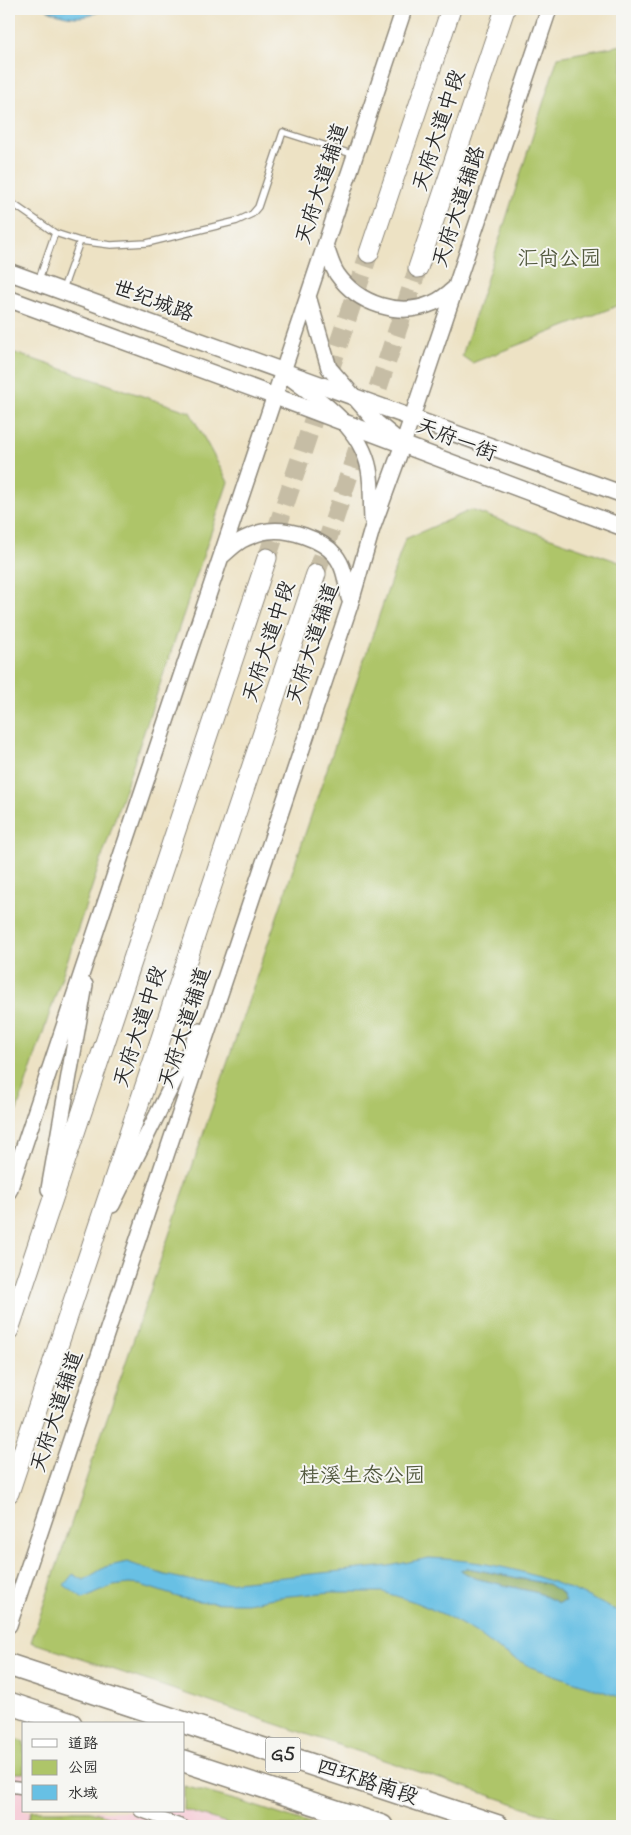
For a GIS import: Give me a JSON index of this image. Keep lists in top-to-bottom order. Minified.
{"streets":{"highway":["G5","四环路南段"],"main road":["天府大道中段","世纪城路","天府一街"],"street":["天府大道辅道","天府大道辅路"]},"crossings":[["天府大道辅道","天府大道辅路"],["天府大道辅道","世纪城路"],["天府大道辅道","天府一街"],["天府大道辅路","天府一街"],["世纪城路","天府一街"]],"parks":["汇尚公园","桂溪生态公园"],"legend":["道路","公园","水域"]}
